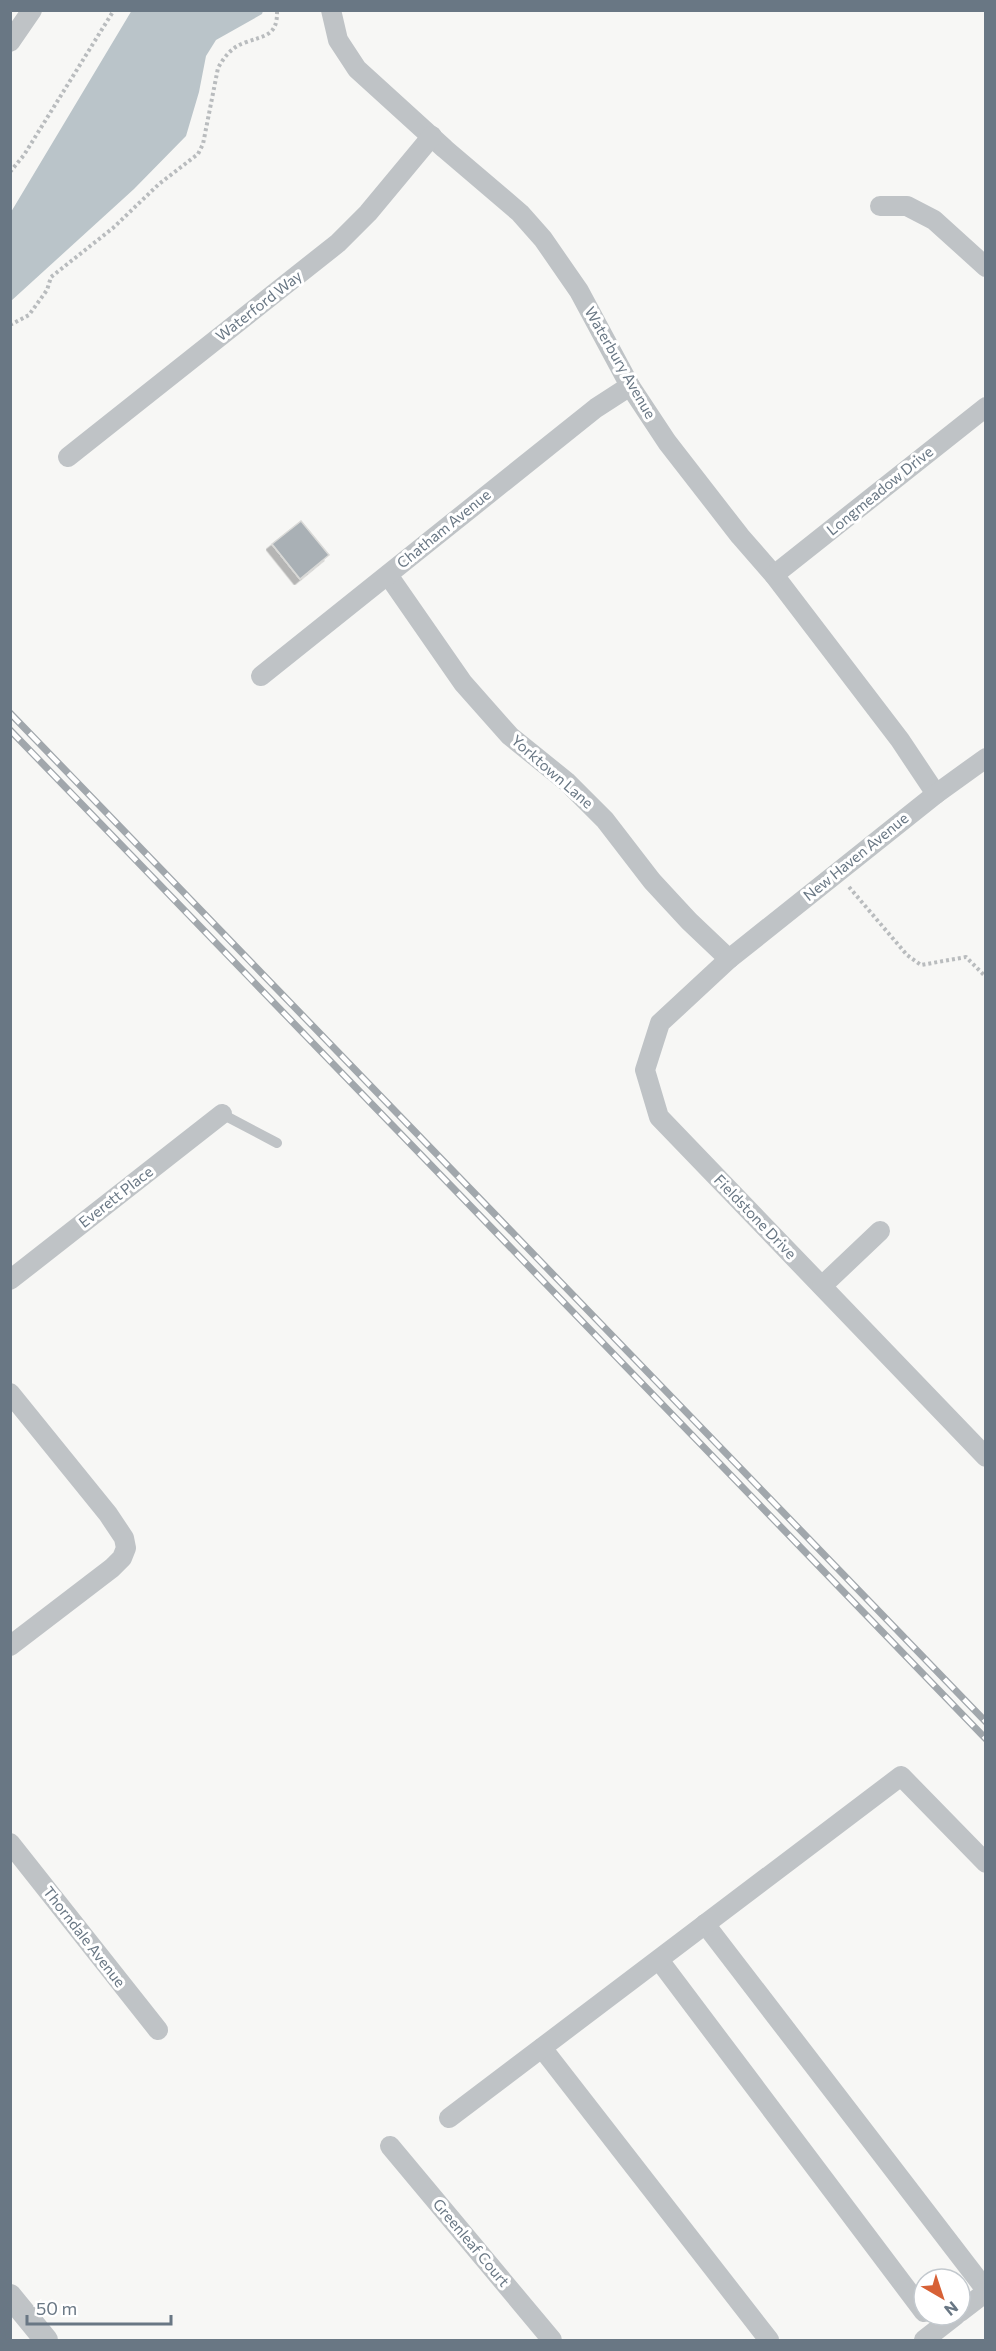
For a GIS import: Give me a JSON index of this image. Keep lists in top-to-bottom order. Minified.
{"streets":{"street":["Waterford Way","Waterbury Avenue","Longmeadow Drive","Chatham Avenue","Yorktown Lane","New Haven Avenue","Everett Place","Fieldstone Drive","Thorndale Avenue","Greenleaf Court"]},"crossings":[["Waterford Way","Waterbury Avenue"],["Waterbury Avenue","Longmeadow Drive"],["Waterbury Avenue","Chatham Avenue"],["Waterbury Avenue","New Haven Avenue"],["Chatham Avenue","Yorktown Lane"],["Yorktown Lane","New Haven Avenue"],["Yorktown Lane","Fieldstone Drive"],["New Haven Avenue","Fieldstone Drive"]],"scale_bar":"50 m","north":"bottom right"}
